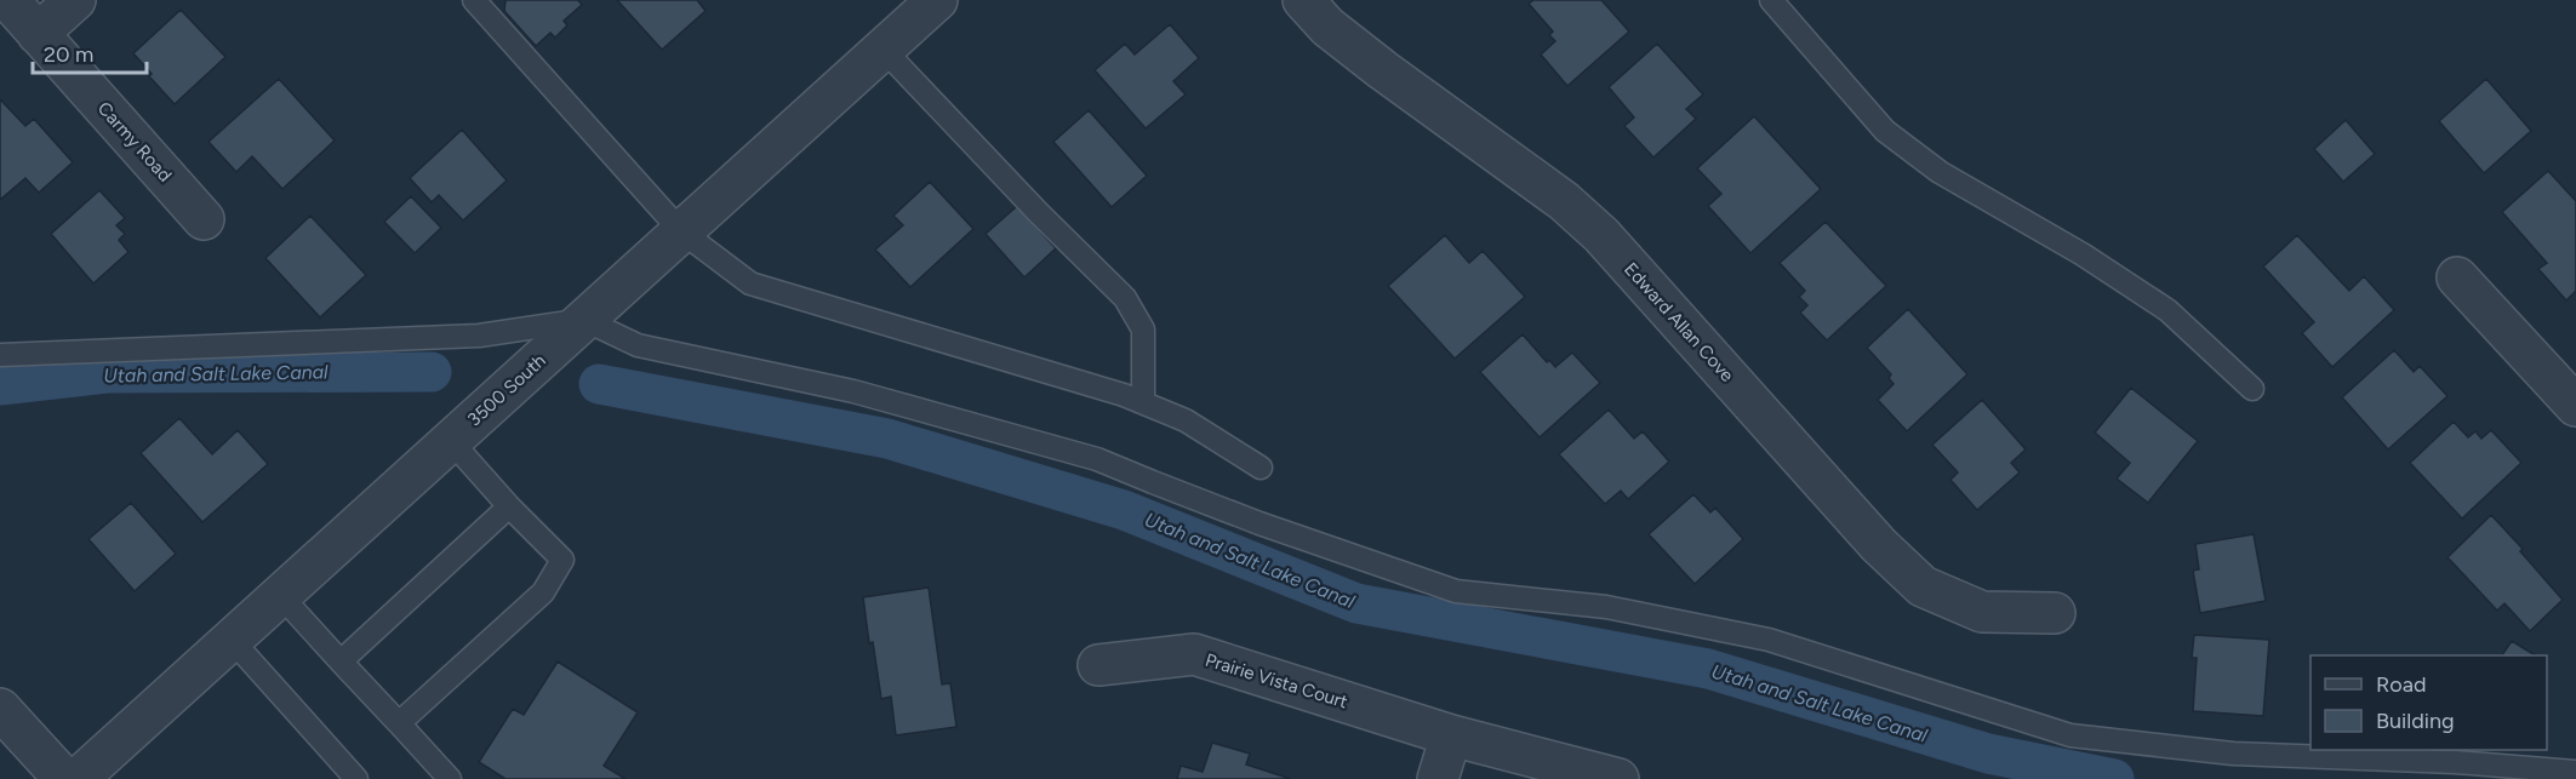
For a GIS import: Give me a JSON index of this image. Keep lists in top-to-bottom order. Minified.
{"streets":{"street":["Carmy Road","Edward Allan Cove","3500 South","Prairie Vista Court"]},"water":["Utah and Salt Lake Canal"],"legend":["Road","Building"],"scale_bar":"20 m"}
